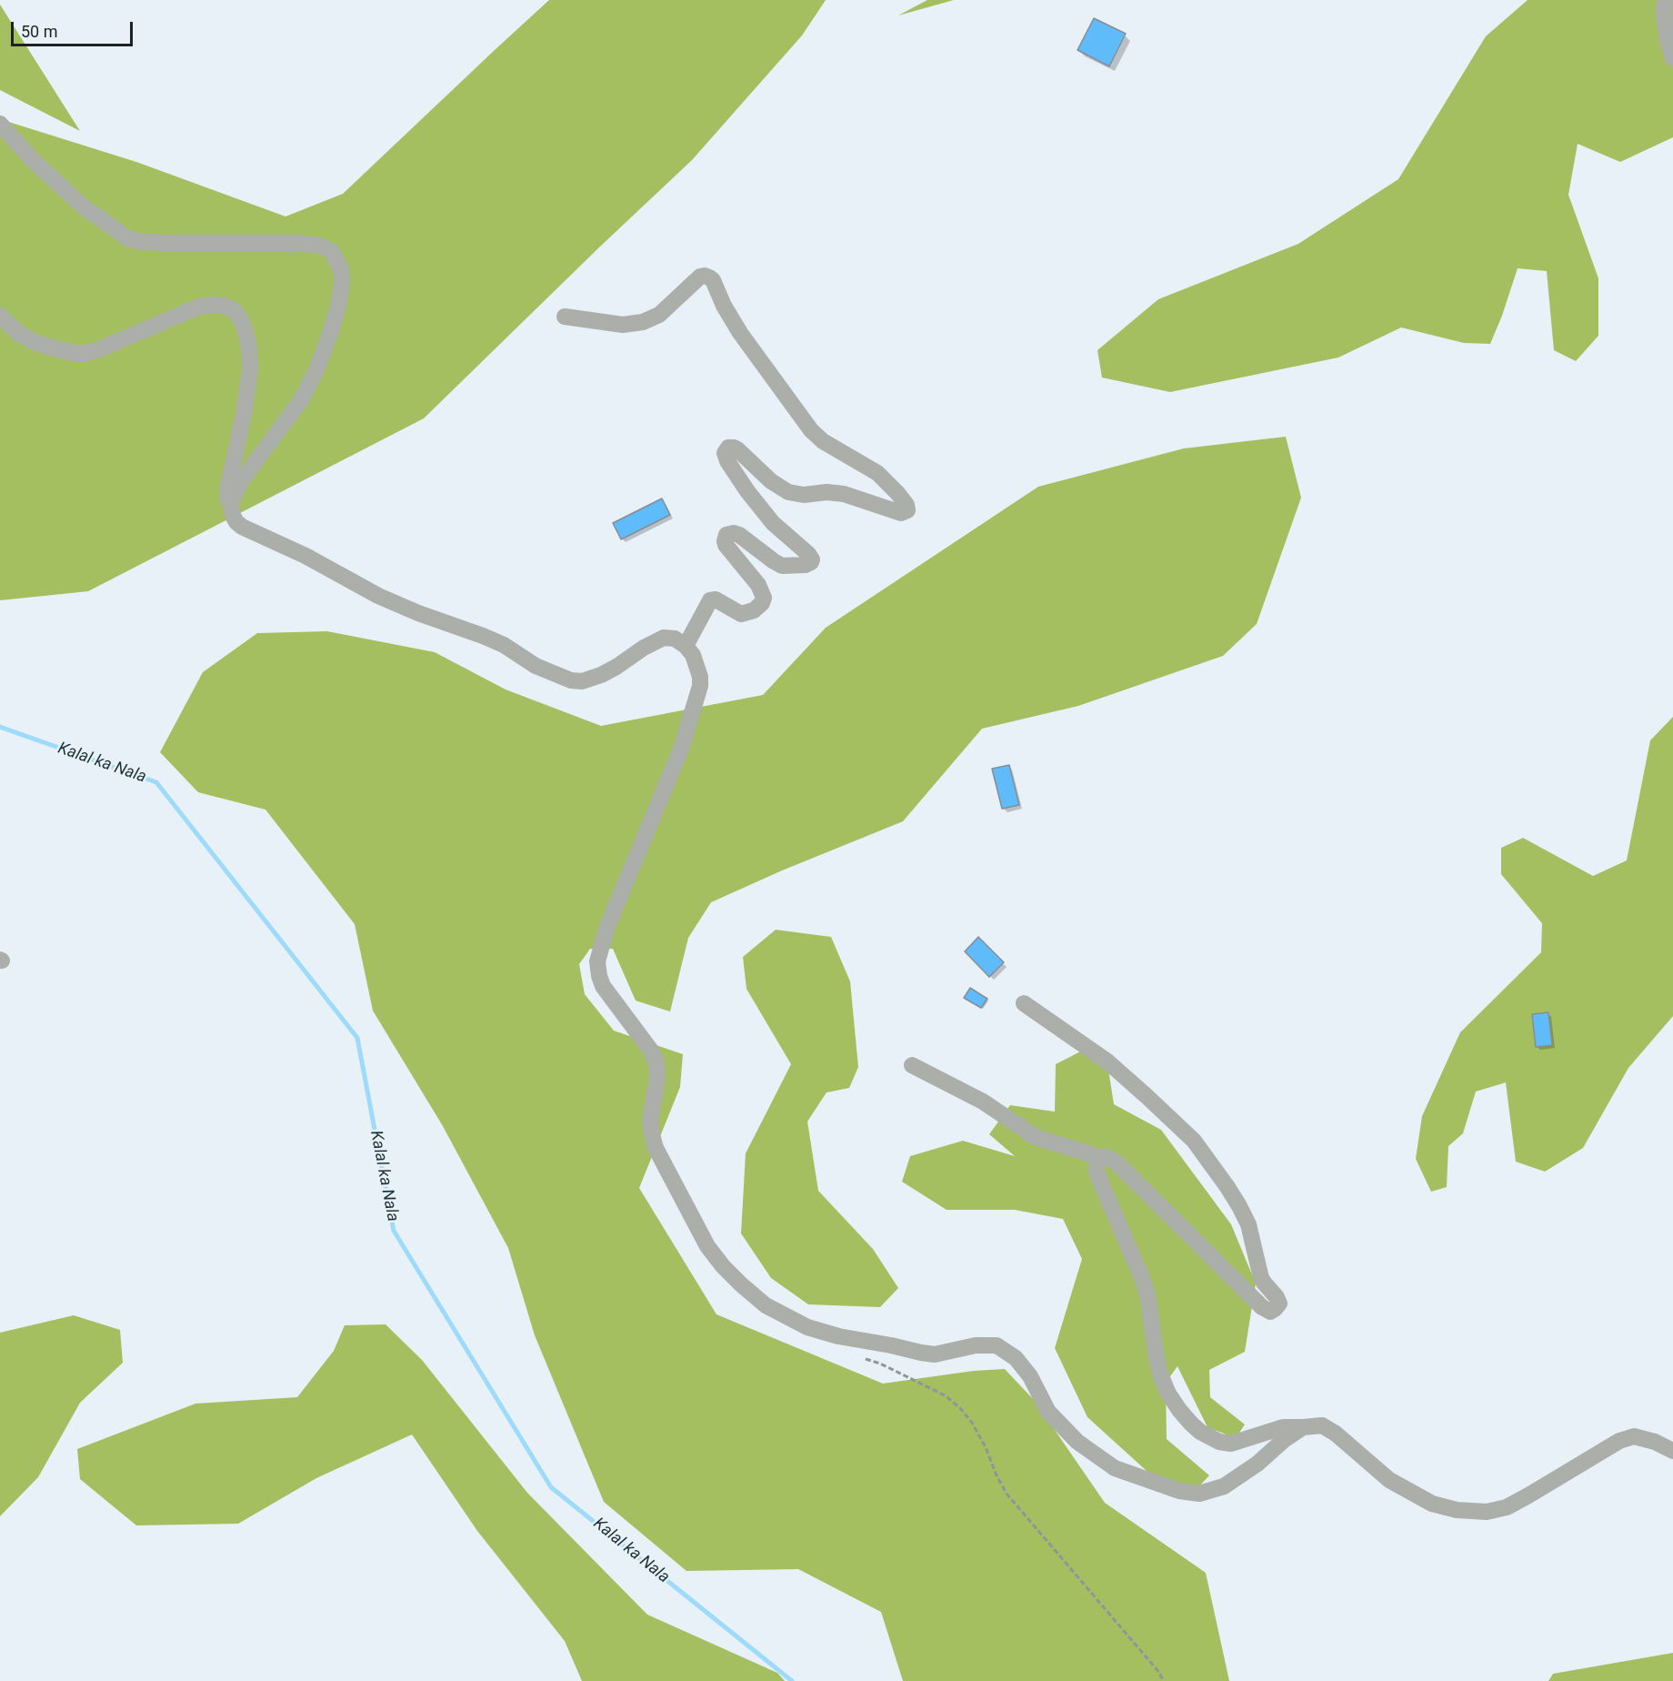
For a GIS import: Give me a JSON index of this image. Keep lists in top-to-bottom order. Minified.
{"water":["Kalal ka Nala"],"scale_bar":"50 m"}
